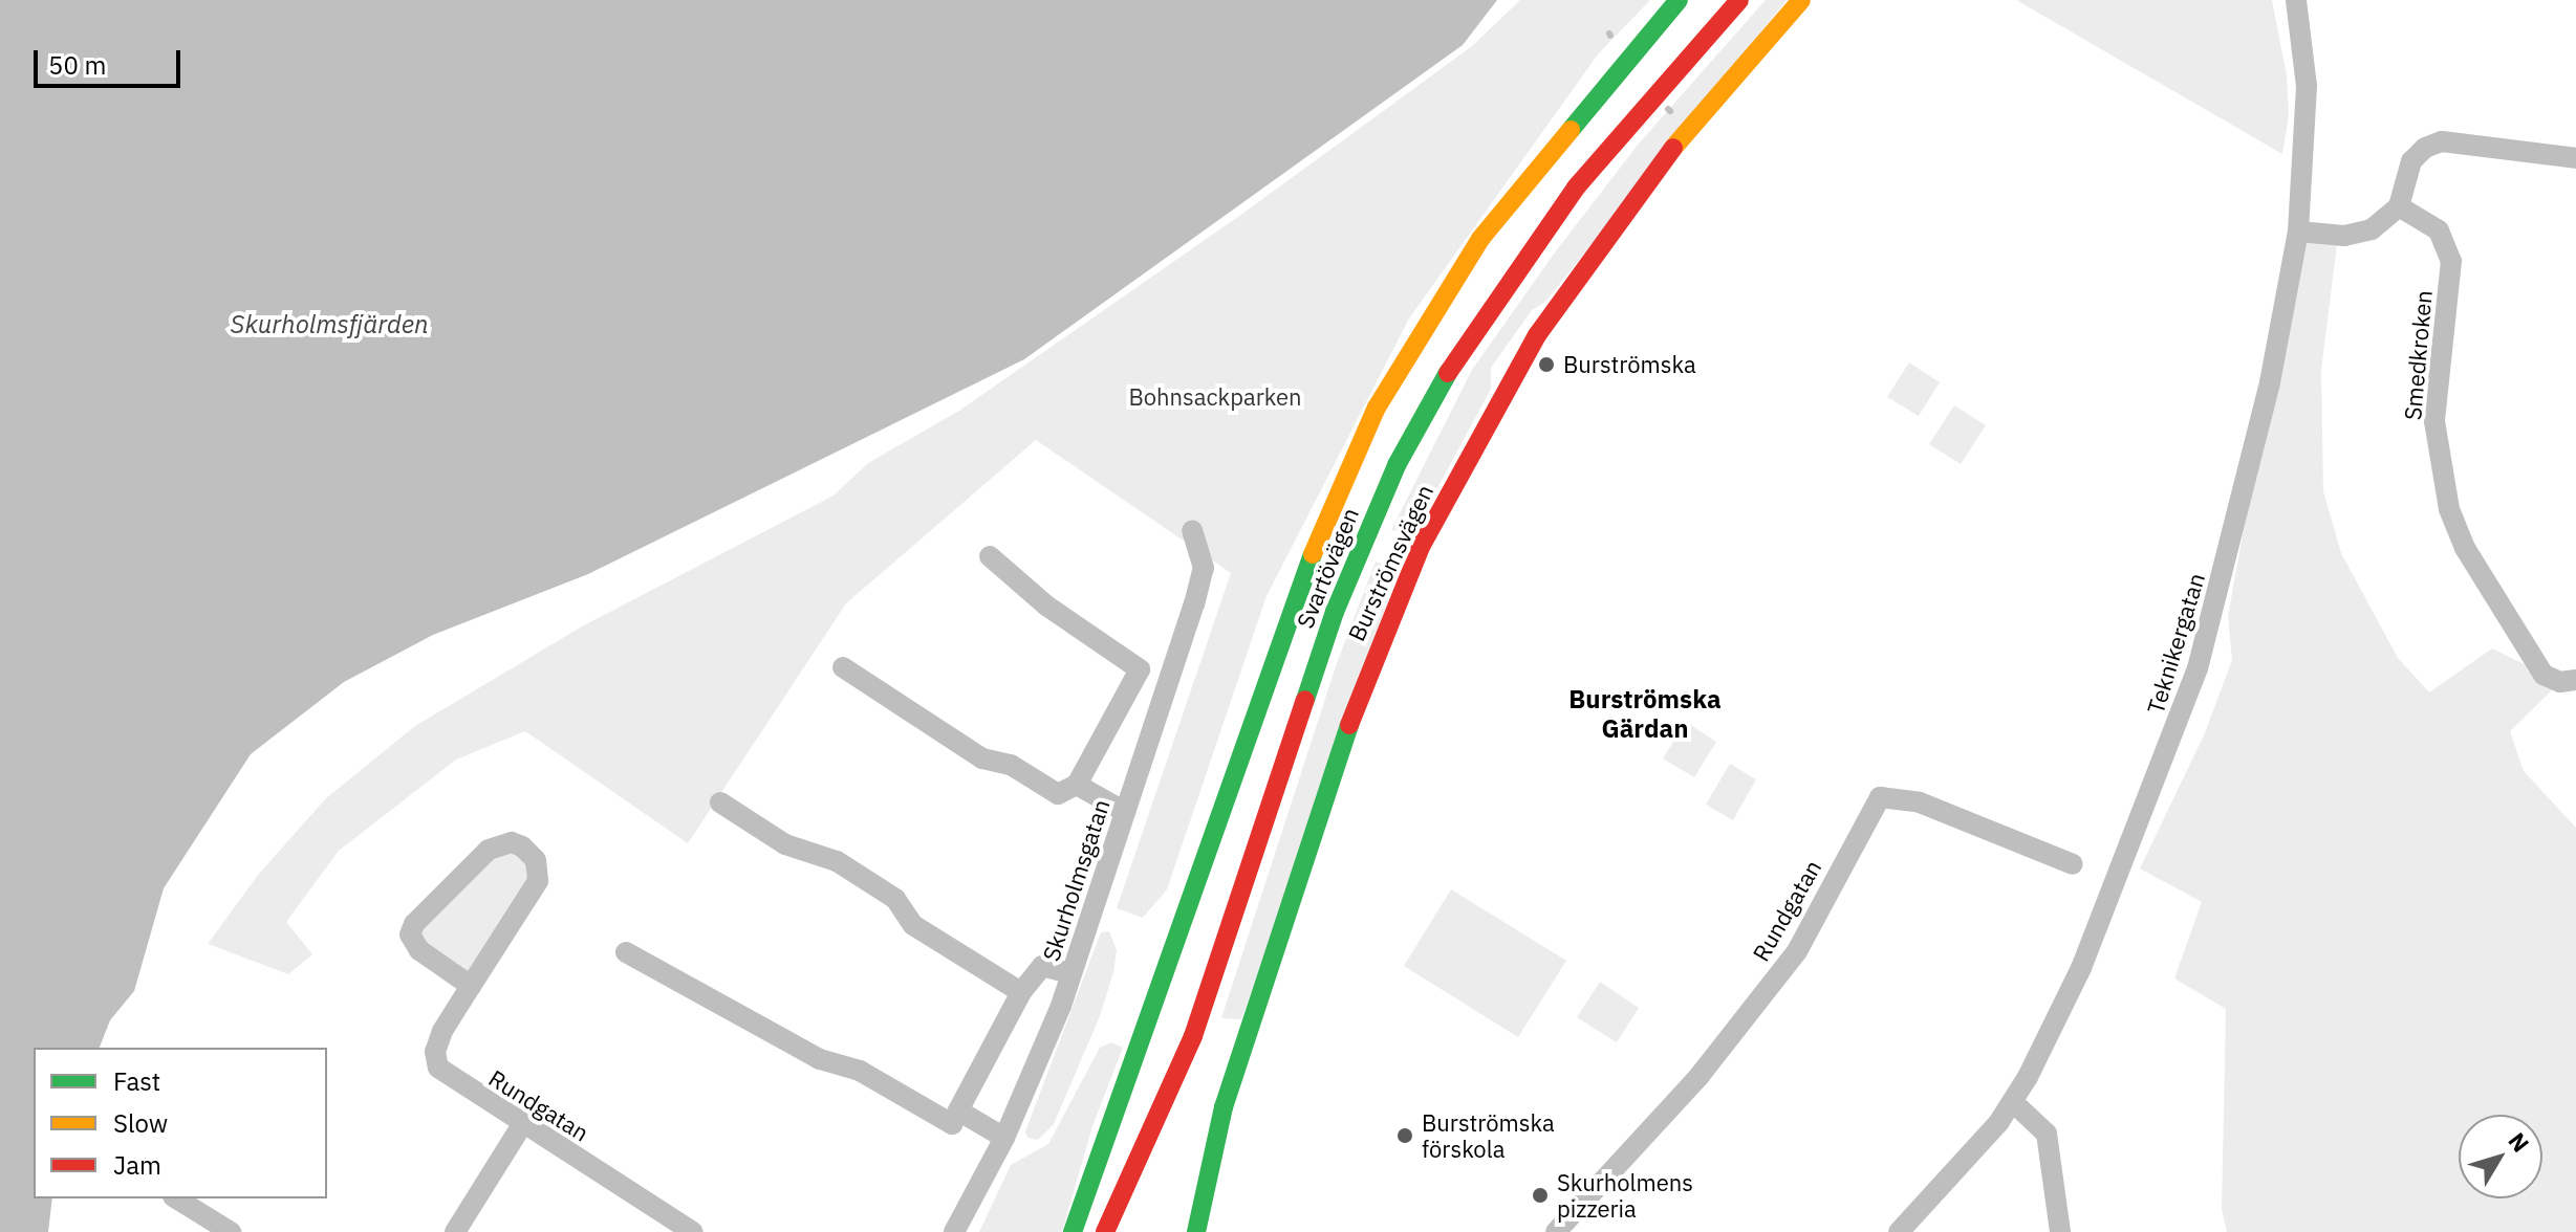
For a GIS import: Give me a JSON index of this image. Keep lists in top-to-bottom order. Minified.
{"streets":{"main road":["Burströmsvägen","Svartövägen"],"street":["Smedkroken","Teknikergatan","Skurholmsgatan","Rundgatan"]},"districts":["Burströmska Gärdan"],"water":["Skurholmsfjärden"],"parks":["Bohnsackparken"],"places":["Burströmska","Burströmska förskola","Skurholmens pizzeria"],"legend":["Fast","Slow","Jam"],"scale_bar":"50 m","north":"top right"}
